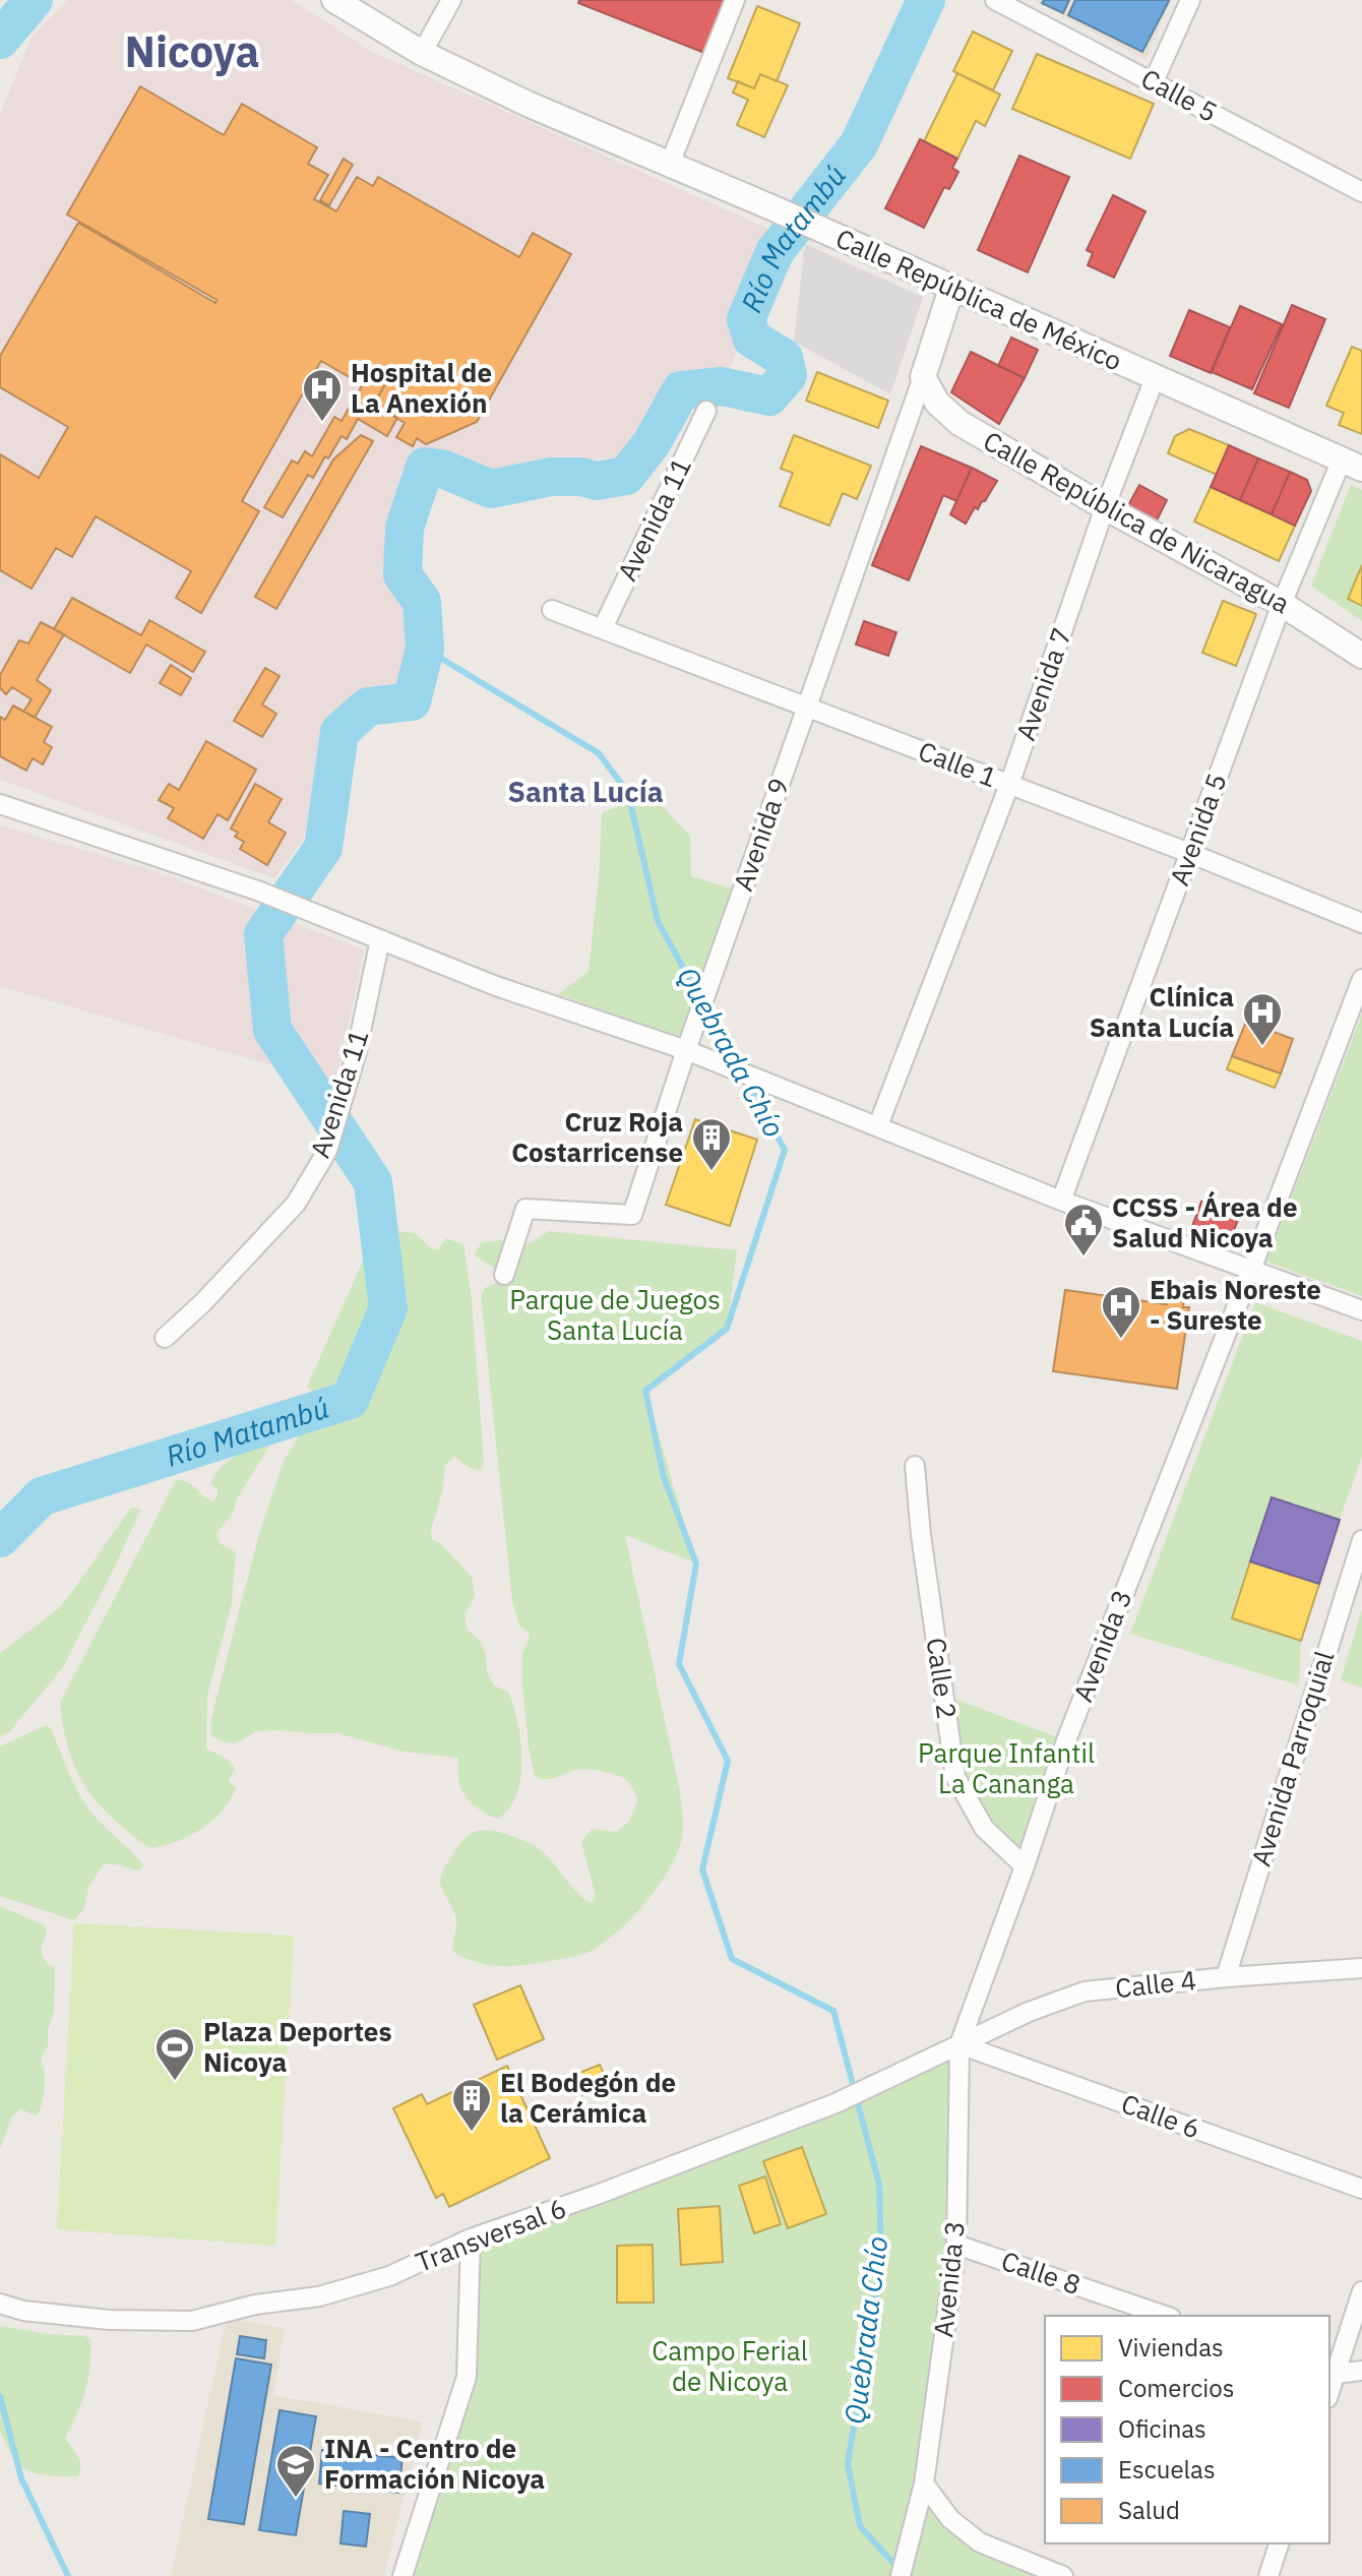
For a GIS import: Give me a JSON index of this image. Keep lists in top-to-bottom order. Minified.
{"streets":{"main road":["Calle República de México","Calle República de Nicaragua","Avenida 9"],"street":["Calle 5","Avenida 11","Avenida 7","Calle 1","Avenida 5","Avenida 3","Calle 2","Avenida Parroquial","Calle 4","Calle 6","Transversal 6","Calle 8"]},"crossings":[["Calle República de México","Avenida 7"],["Calle República de México","Avenida 5"],["Calle República de México","Avenida 9"],["Avenida 11","Calle 1"],["Calle República de Nicaragua","Avenida 7"],["Calle República de Nicaragua","Avenida 5"],["Calle República de Nicaragua","Avenida 9"],["Avenida 7","Calle 1"],["Calle 1","Avenida 5"],["Calle 1","Avenida 9"],["Avenida 3","Calle 2"],["Avenida 3","Calle 4"],["Avenida 3","Calle 6"],["Avenida 3","Transversal 6"],["Avenida 3","Calle 8"],["Avenida Parroquial","Calle 4"],["Calle 4","Calle 6"],["Calle 4","Transversal 6"],["Calle 6","Transversal 6"]],"districts":["Nicoya","Santa Lucía"],"water":["Río Matambú","Quebrada Chío"],"parks":["Parque de Juegos Santa Lucía","Parque Infantil La Cananga","Campo Ferial de Nicoya"],"places":{"hospital":["Hospital de La Anexión","Clínica Santa Lucía","Ebais Noreste - Sureste"],"building":["Cruz Roja Costarricense","El Bodegón de la Cerámica"],"public building":["CCSS - Área de Salud Nicoya"],"sports":["Plaza Deportes Nicoya"],"school or university":["INA - Centro de Formación Nicoya"]},"legend":["Viviendas","Comercios","Oficinas","Escuelas","Salud"]}
